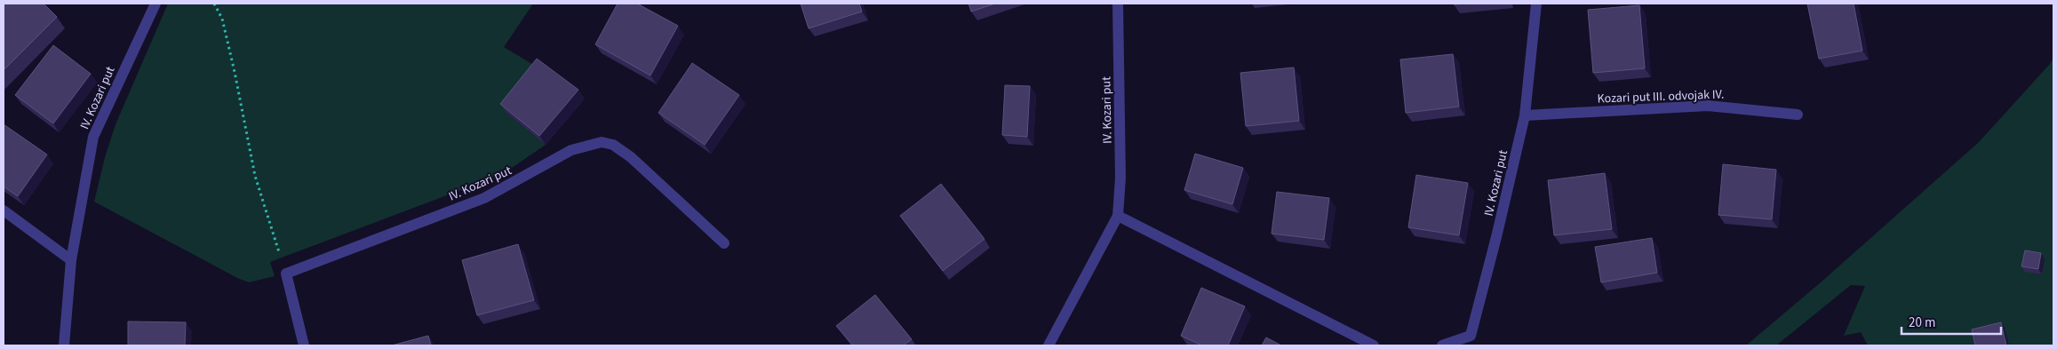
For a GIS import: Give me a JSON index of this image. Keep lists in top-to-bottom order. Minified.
{"streets":{"street":["Kozari put III. odvojak IV.","IV. Kozari put"]},"crossings":[["Kozari put III. odvojak IV.","IV. Kozari put"]],"scale_bar":"20 m"}
